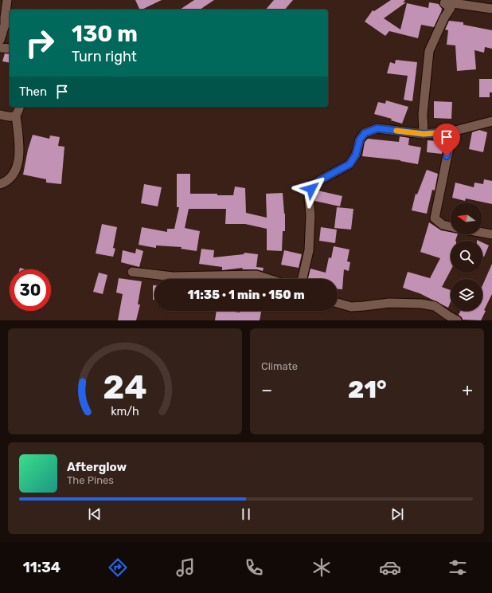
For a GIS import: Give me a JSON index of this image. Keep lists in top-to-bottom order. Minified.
{"north":"left","page":{"turn":["130 m","Turn right"],"then":"Then","limit":"30","trip":"11:35 · 1 min · 150 m","tile":"Climate","heat":["−","21°","+"],"song":["Afterglow","The Pines"],"tabs":"11:34","gauge":["24","km/h"]}}
